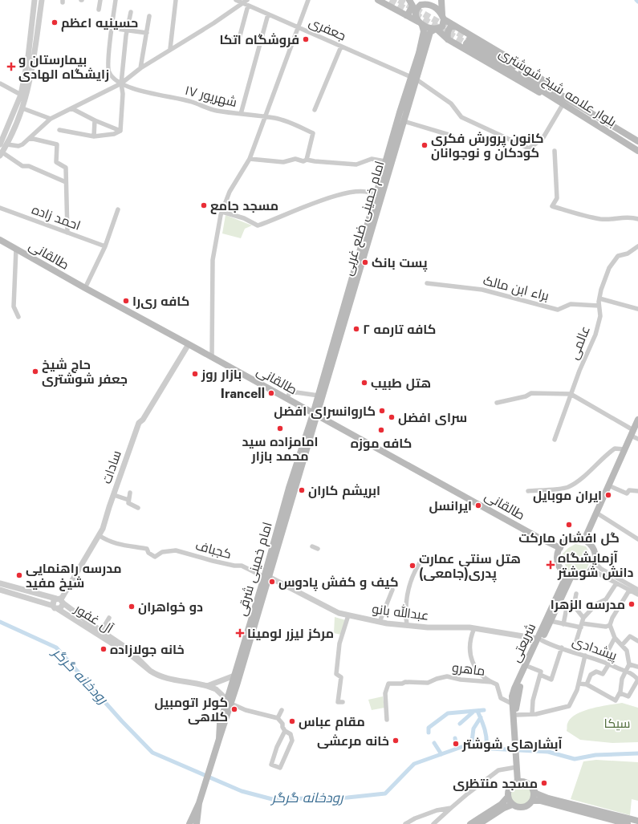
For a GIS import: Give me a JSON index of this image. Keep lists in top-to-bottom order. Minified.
{"streets":{"main road":["بلوار علامه شیخ شوشتری","امام خمینی ضلع غربی","طالقانی","امام خمینی شرقی","شریعتی"],"street":["جعفری","۱۷ شهریور","احمد زاده","براء ابن مالک","عالمی","سادات","کجباف","عبدالله بانو","آل غفور","پیشدادی","ماهرو"]},"crossings":[["جعفری","بلوار علامه شیخ شوشتری"],["جعفری","امام خمینی ضلع غربی"],["امام خمینی ضلع غربی","طالقانی"],["امام خمینی ضلع غربی","امام خمینی شرقی"],["طالقانی","سادات"],["طالقانی","امام خمینی شرقی"],["طالقانی","شریعتی"],["براء ابن مالک","عالمی"],["سادات","کجباف"],["سادات","آل غفور"],["کجباف","امام خمینی شرقی"],["کجباف","عبدالله بانو"],["امام خمینی شرقی","عبدالله بانو"],["امام خمینی شرقی","آل غفور"],["عبدالله بانو","شریعتی"],["عبدالله بانو","پیشدادی"],["شریعتی","پیشدادی"]],"water":["رودخانه گرگر"],"parks":["سیکا"],"places":{"other":["حسینیه اعظم","فروشگاه اتکا","کانون پرورش فکری کودکان و نوجوانان","مسجد جامع","پست بانک","کافه‌ ری‌را","کافه تارمه ۲","حاج شیخ جعفر شوشتری","بازار روز","هتل طبیب","Irancell","کاروانسرای افضل","سرای افضل","امامزاده سید محمد بازار","کافه موزه","ابریشم کاران","ایران موبایل","ایرانسل","گل افشان مارکت","هتل سنتی عمارت پدری(جامعی)","مدرسه راهنمایی شیخ مفید","کیف و کفش پادوس","مدرسه الزهرا","دو خواهران","خانه جولازاده","کولر اتومبیل کلاهی","مقام عباس","خانه مرعشی","آبشارهای شوشتر","مسجد منتظری"],"health":["بیمارستان و زایشگاه الهادی","آزمایشگاه دانش شوشتر","مرکز لیزر لومینا"]}}
